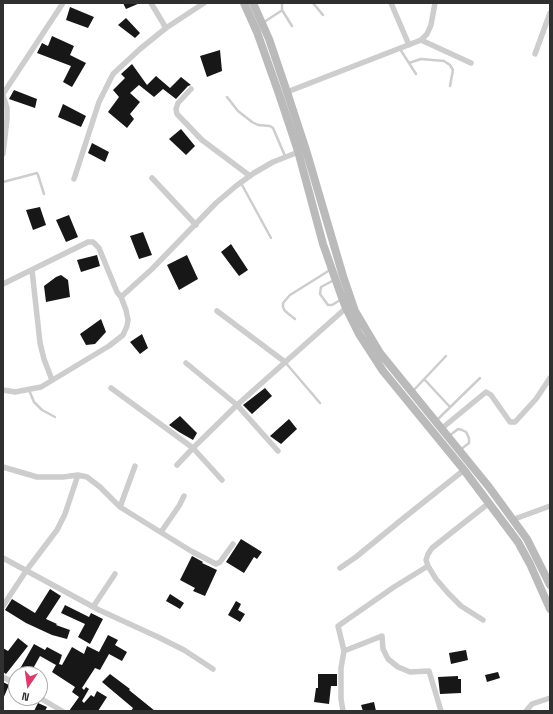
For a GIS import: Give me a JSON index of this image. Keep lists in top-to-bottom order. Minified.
{"north":"bottom"}
